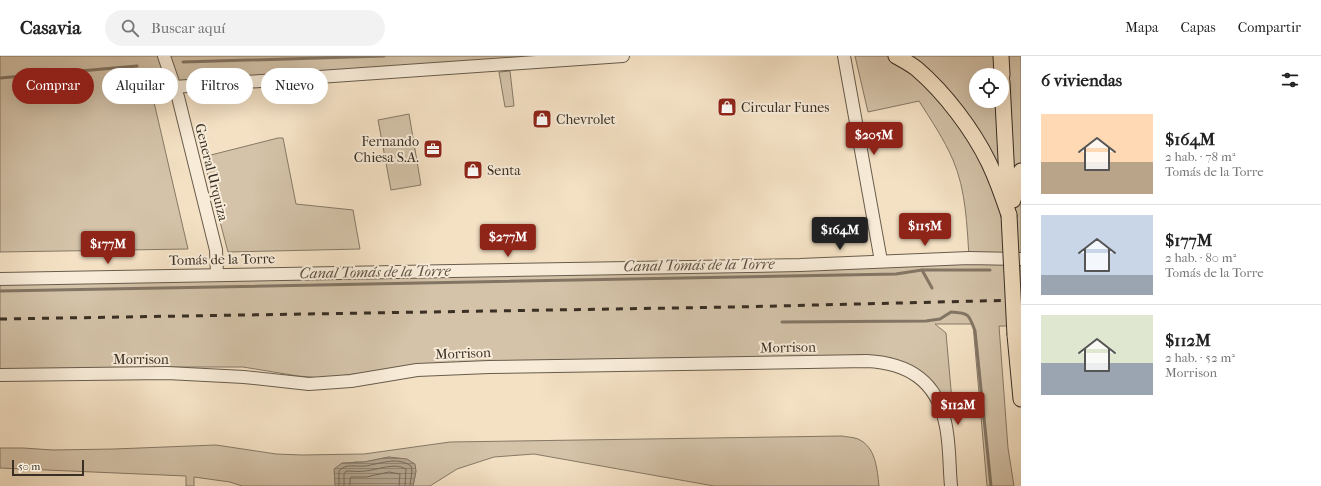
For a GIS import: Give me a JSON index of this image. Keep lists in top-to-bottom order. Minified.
{"streets":{"street":["General Urquiza","Tomás de la Torre","Morrison"]},"crossings":[["General Urquiza","Tomás de la Torre"]],"water":["Canal Tomás de la Torre"],"places":{"shop":["Circular Funes","Chevrolet","Senta"],"office":["Fernando Chiesa S.A."]},"scale_bar":"50 m","page":{"header":"Casavia","search":"Buscar aquí","nav":["Mapa","Capas","Compartir"],"heading":"6 viviendas","chip":["Comprar","Alquilar","Filtros","Nuevo"],"list":[{"name":"$164M","note":"2 hab. · 78 m² · Tomás de la Torre"},{"name":"$177M","note":"2 hab. · 80 m² · Tomás de la Torre"},{"name":"$112M","note":"2 hab. · 52 m² · Morrison"}],"price":["$205M","$115M","$164M","$277M","$177M","$112M"],"scale":"50 m"}}
